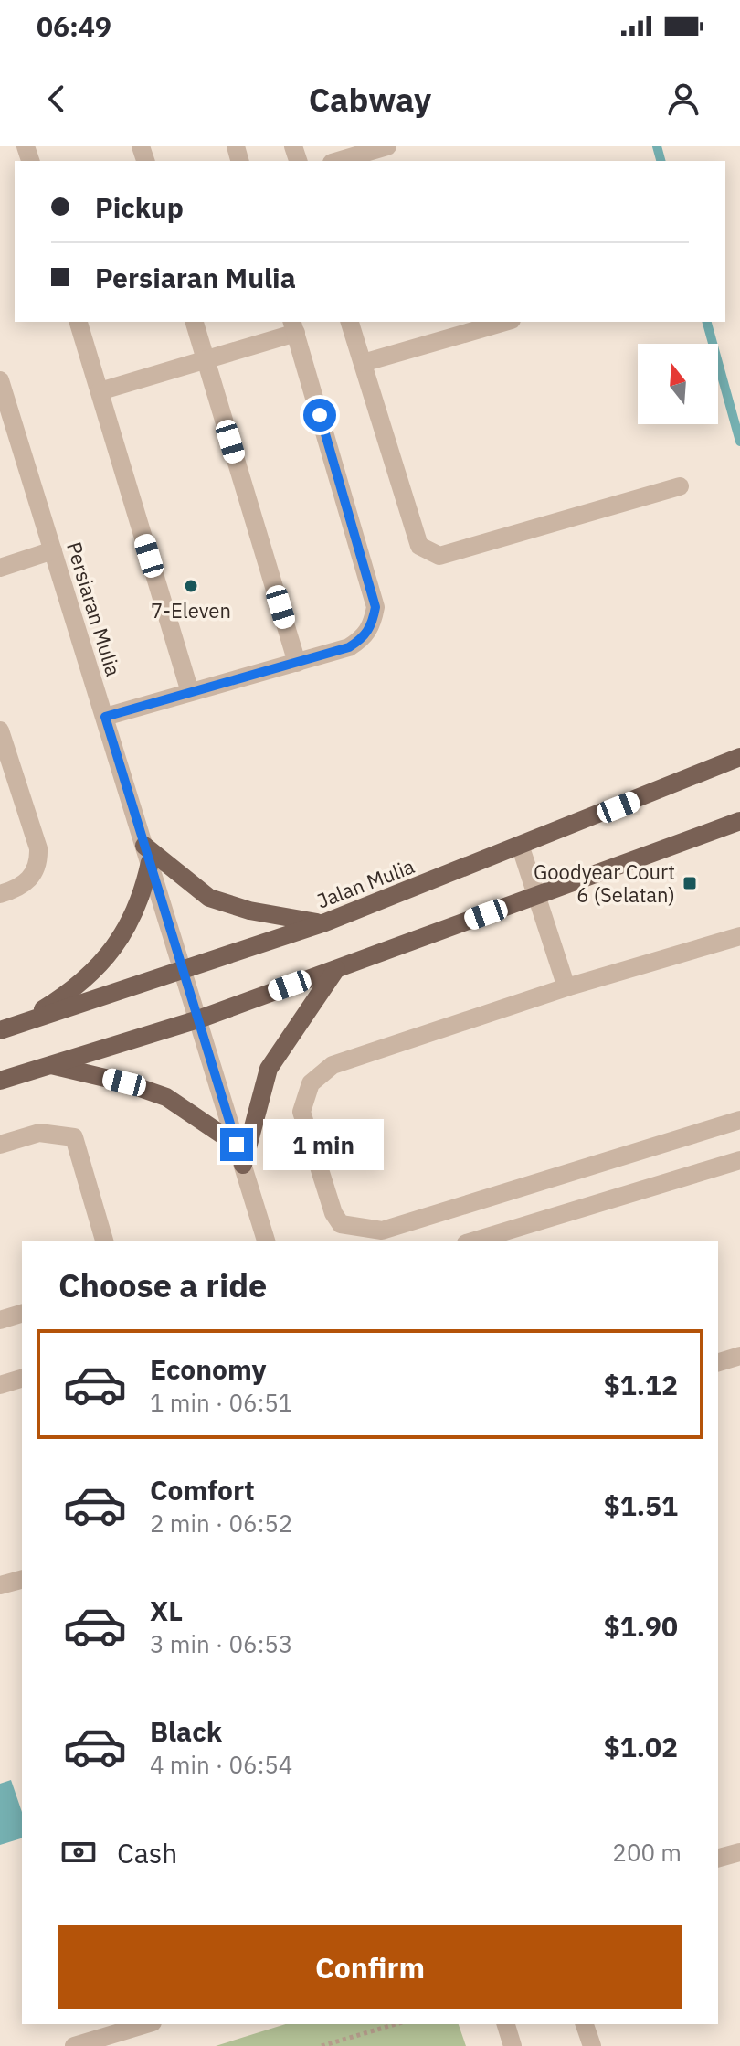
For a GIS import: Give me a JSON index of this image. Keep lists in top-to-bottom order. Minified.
{"streets":{"main road":["Jalan Mulia"],"street":["Persiaran Mulia"]},"crossings":[["Persiaran Mulia","Jalan Mulia"]],"places":{"other":["7-Eleven"],"transit":["Goodyear Court 6 (Selatan)"]},"north":"top","page":{"status":"06:49","header":"Cabway","banner":["Pickup","Persiaran Mulia"],"bubble":"1 min","heading":"Choose a ride","list":[{"name":"Economy","note":"1 min · 06:51","value":"$1.12"},{"name":"Comfort","note":"2 min · 06:52","value":"$1.51"},{"name":"XL","note":"3 min · 06:53","value":"$1.90"},{"name":"Black","note":"4 min · 06:54","value":"$1.02"}],"pay":["Cash","200 m"],"buttons":"Confirm"}}
